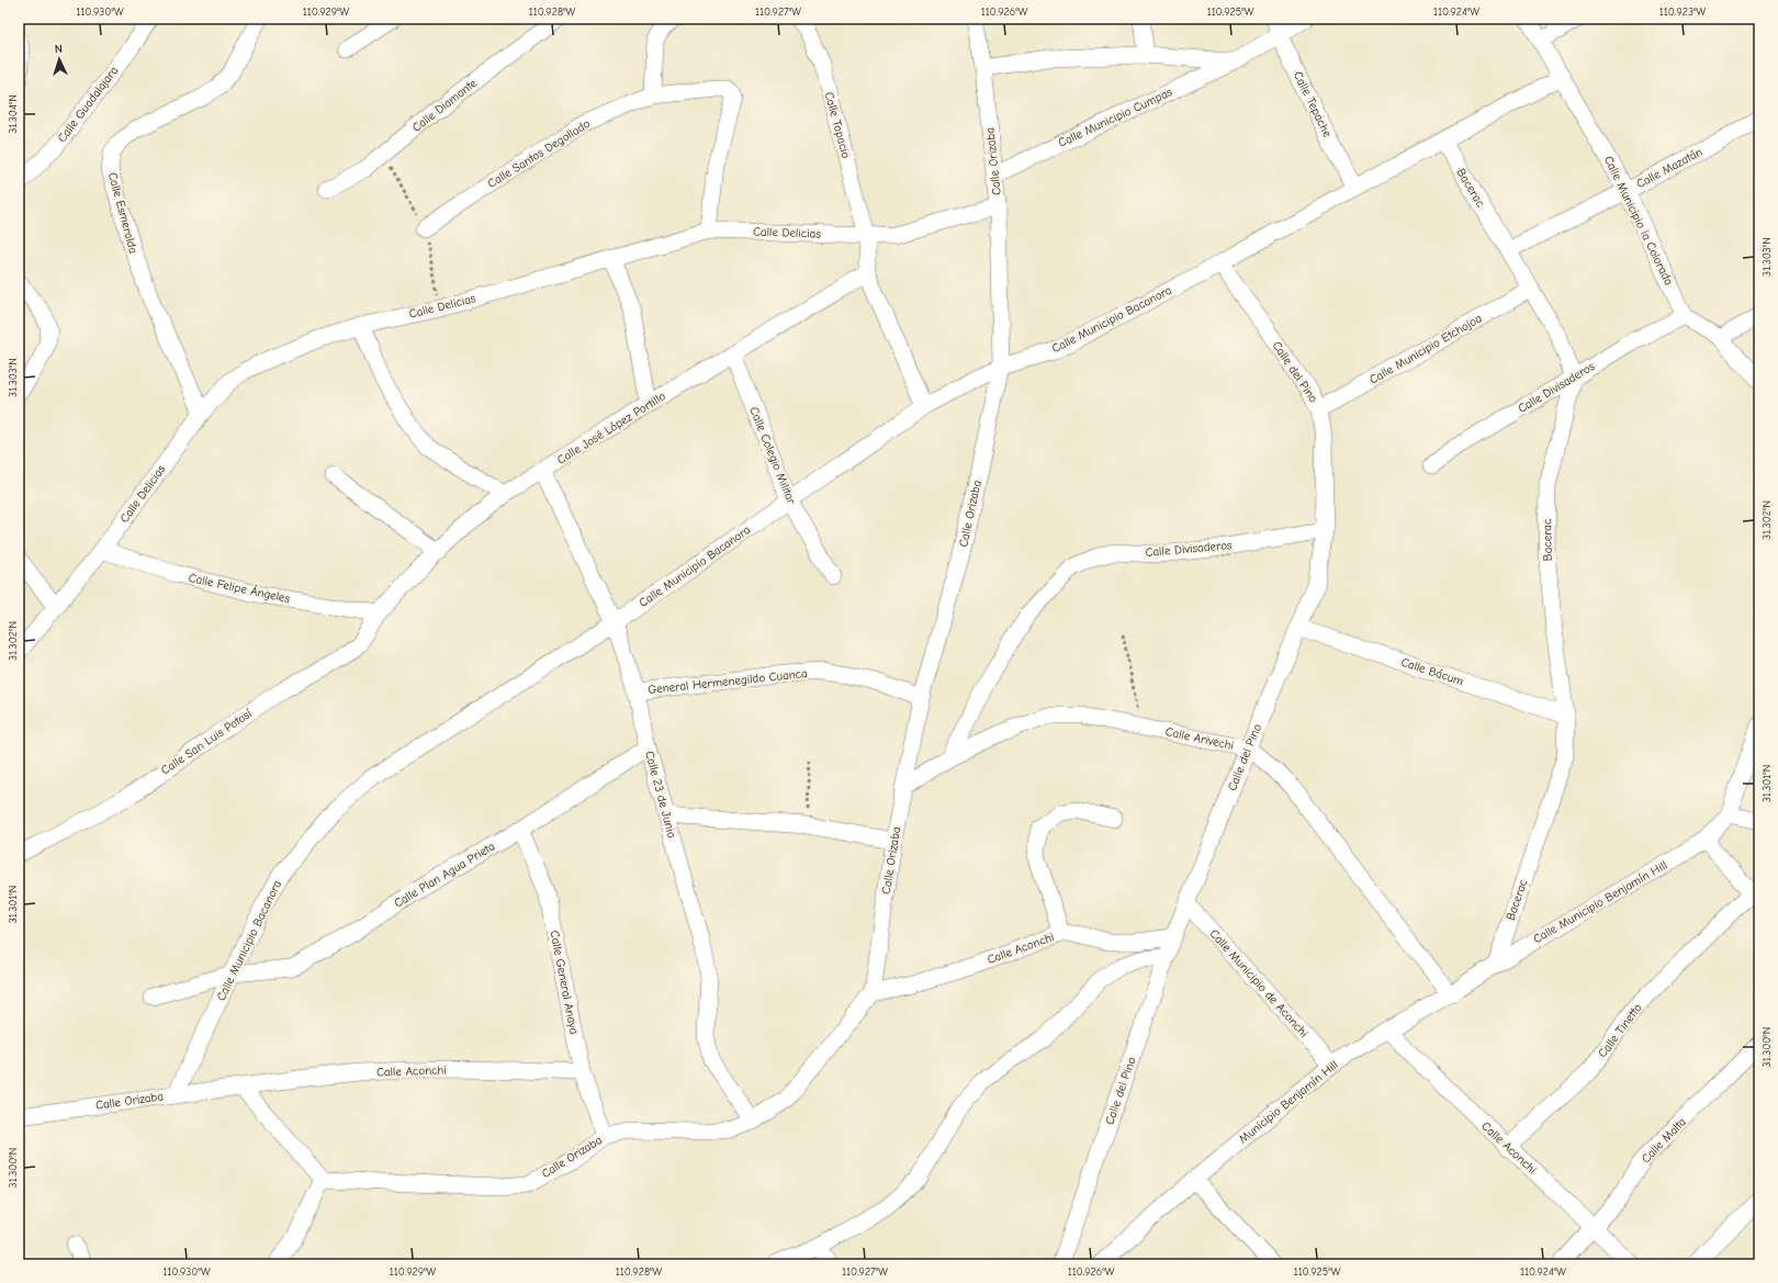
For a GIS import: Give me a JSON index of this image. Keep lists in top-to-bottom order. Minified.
{"streets":{"street":["Calle Guadalajara","Calle Tepache","Calle Diamante","Calle Municipio Cumpas","Calle Topacio","Calle Santos Degollado","Calle Orizaba","Calle Mazatán","Bacerac","Calle Esmeralda","Calle Municipio la Colorada","Calle Delicias","Calle Municipio Bacanora","Calle Municipio Etchojoa","Calle del Pino","Calle Divisaderos","Calle José López Portillo","Calle Colegio Militar","Calle Felipe Ángeles","Calle Bácum","General Hermenegildo Cuanca","Calle Arivechi","Calle San Luis Potosí","Calle 23 de Junio","Calle Plan Agua Prieta","Calle Municipio Benjamín Hill","Calle Aconchi","Calle General Anaya","Calle Municipio de Aconchi","Calle Tinetto","Municipio Benjamín Hill","Calle Malta"]},"crossings":[["Calle Tepache","Calle Municipio Cumpas"],["Calle Tepache","Calle Municipio Bacanora"],["Calle Municipio Cumpas","Calle Orizaba"],["Calle Topacio","Calle Delicias"],["Calle Topacio","Calle José López Portillo"],["Calle Santos Degollado","Calle Delicias"],["Calle Orizaba","Calle Delicias"],["Calle Orizaba","Calle Municipio Bacanora"],["Calle Orizaba","General Hermenegildo Cuanca"],["Calle Orizaba","Calle Arivechi"],["Calle Orizaba","Calle 23 de Junio"],["Calle Orizaba","Calle Aconchi"],["Calle Orizaba","Calle General Anaya"],["Calle Mazatán","Bacerac"],["Calle Mazatán","Calle Municipio la Colorada"],["Bacerac","Calle Municipio Bacanora"],["Bacerac","Calle Municipio Etchojoa"],["Bacerac","Calle Divisaderos"],["Bacerac","Calle Bácum"],["Bacerac","Calle Municipio Benjamín Hill"],["Bacerac","Municipio Benjamín Hill"],["Calle Esmeralda","Calle Delicias"],["Calle Municipio la Colorada","Calle Divisaderos"],["Calle Delicias","Calle Felipe Ángeles"],["Calle Municipio Bacanora","Calle del Pino"],["Calle Municipio Bacanora","Calle Colegio Militar"],["Calle Municipio Bacanora","Calle 23 de Junio"],["Calle Municipio Bacanora","Calle Plan Agua Prieta"],["Calle Municipio Etchojoa","Calle del Pino"],["Calle del Pino","Calle Divisaderos"],["Calle del Pino","Calle Bácum"],["Calle del Pino","Calle Arivechi"],["Calle del Pino","Calle Aconchi"],["Calle del Pino","Calle Municipio de Aconchi"],["Calle Divisaderos","Calle Arivechi"],["Calle José López Portillo","Calle Colegio Militar"],["Calle José López Portillo","Calle Felipe Ángeles"],["Calle José López Portillo","Calle San Luis Potosí"],["Calle José López Portillo","Calle 23 de Junio"],["Calle Felipe Ángeles","Calle San Luis Potosí"],["General Hermenegildo Cuanca","Calle 23 de Junio"],["Calle Arivechi","Municipio Benjamín Hill"],["Calle 23 de Junio","Calle Plan Agua Prieta"],["Calle Plan Agua Prieta","Calle General Anaya"],["Calle Municipio Benjamín Hill","Municipio Benjamín Hill"],["Calle Aconchi","Calle General Anaya"],["Calle Aconchi","Calle Tinetto"],["Calle Aconchi","Municipio Benjamín Hill"],["Calle Aconchi","Calle Malta"],["Calle Municipio de Aconchi","Municipio Benjamín Hill"]],"north":"top","coordinates":["110.930°W","110.929°W","110.928°W","110.927°W","110.926°W","110.925°W","110.924°W","110.923°W","31.304°N","31.303°N","31.302°N","31.301°N","31.300°N"]}
